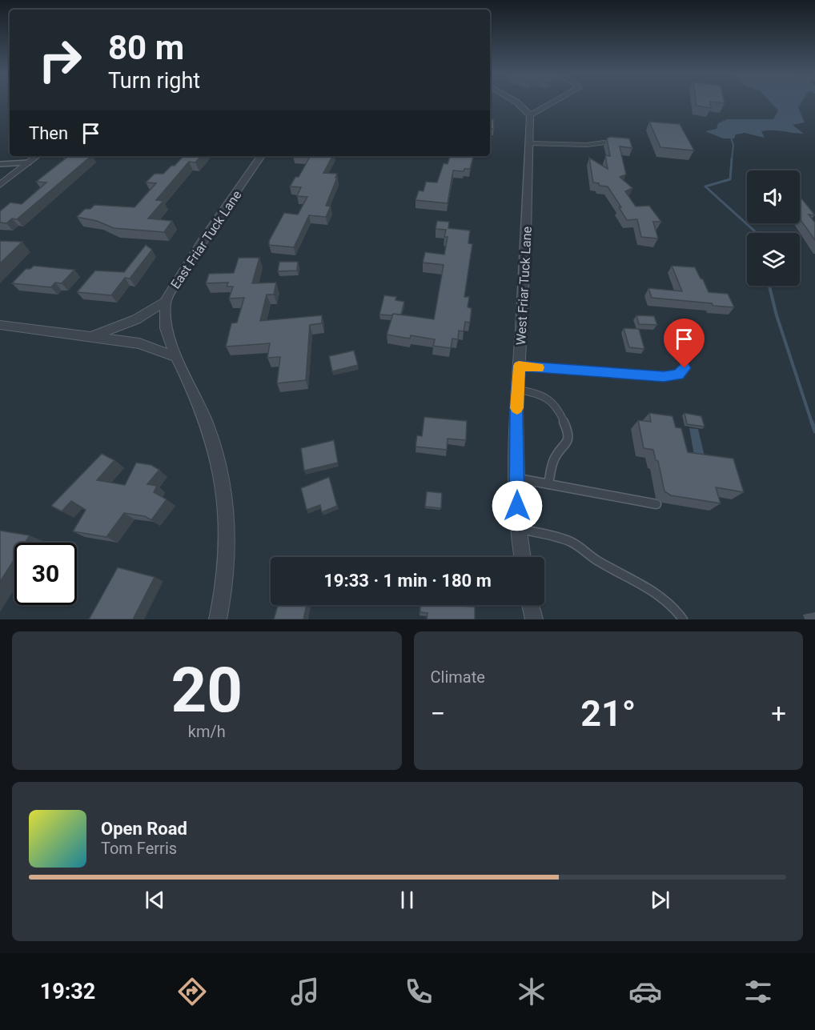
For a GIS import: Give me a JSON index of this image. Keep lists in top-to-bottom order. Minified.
{"streets":{"street":["East Friar Tuck Lane","West Friar Tuck Lane"]},"page":{"turn":["80 m","Turn right"],"then":"Then","limit":"30","trip":"19:33 · 1 min · 180 m","tile":[["20","km/h"],"Climate"],"heat":["−","21°","+"],"song":["Open Road","Tom Ferris"],"tabs":"19:32"}}
